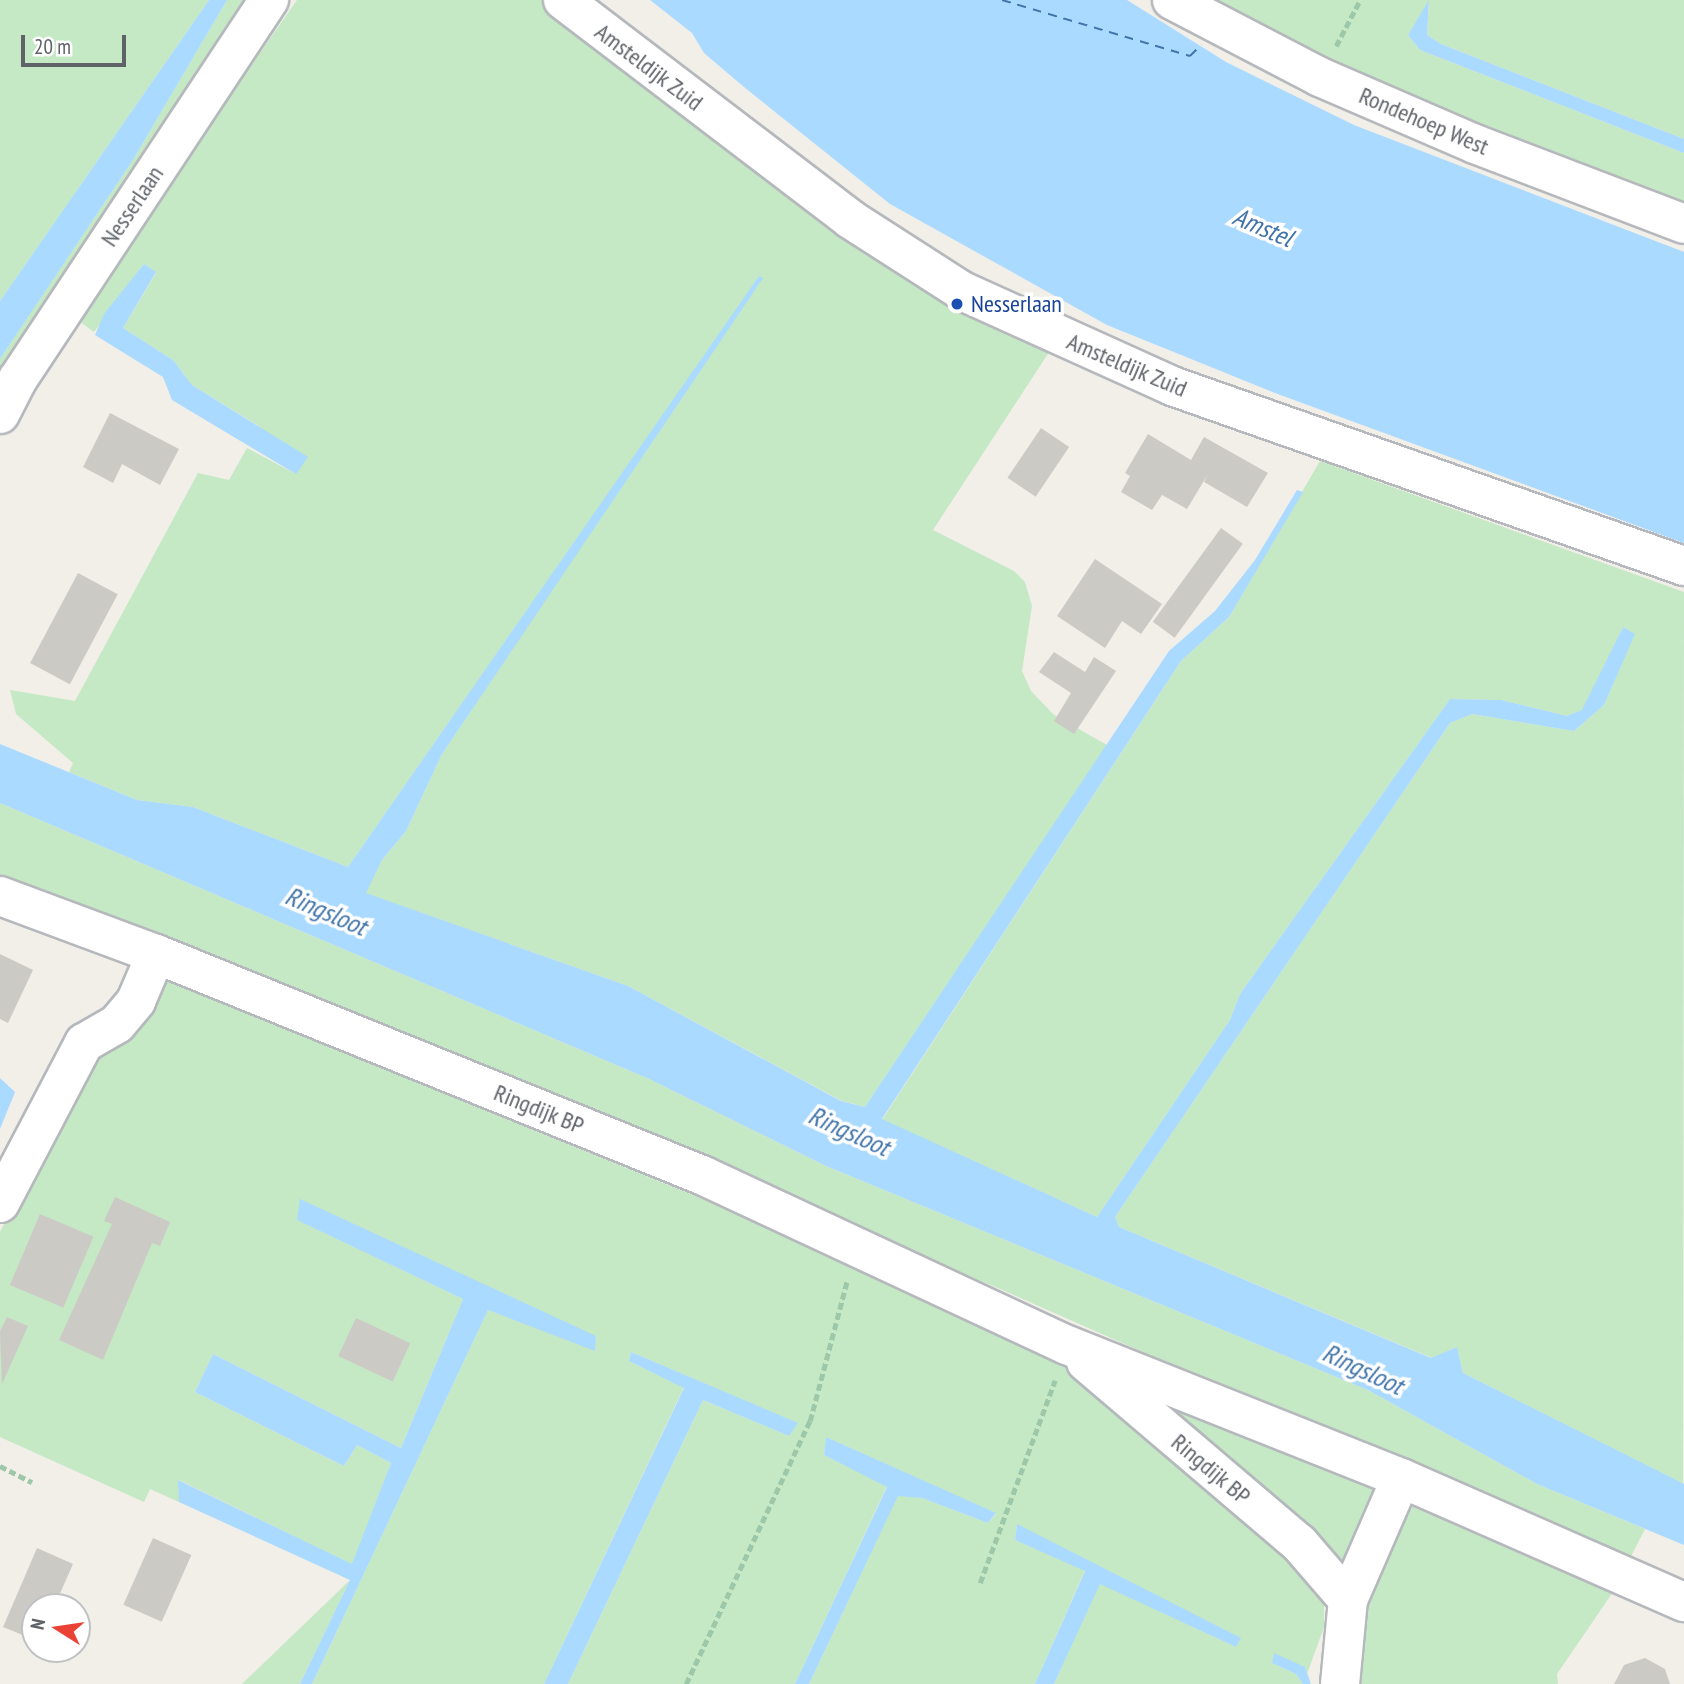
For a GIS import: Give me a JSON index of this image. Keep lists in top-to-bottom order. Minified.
{"streets":{"street":["Amsteldijk Zuid","Rondehoep West","Nesserlaan","Ringdijk BP"]},"water":["Amstel","Ringsloot"],"places":["Nesserlaan"],"scale_bar":"20 m","north":"left"}
